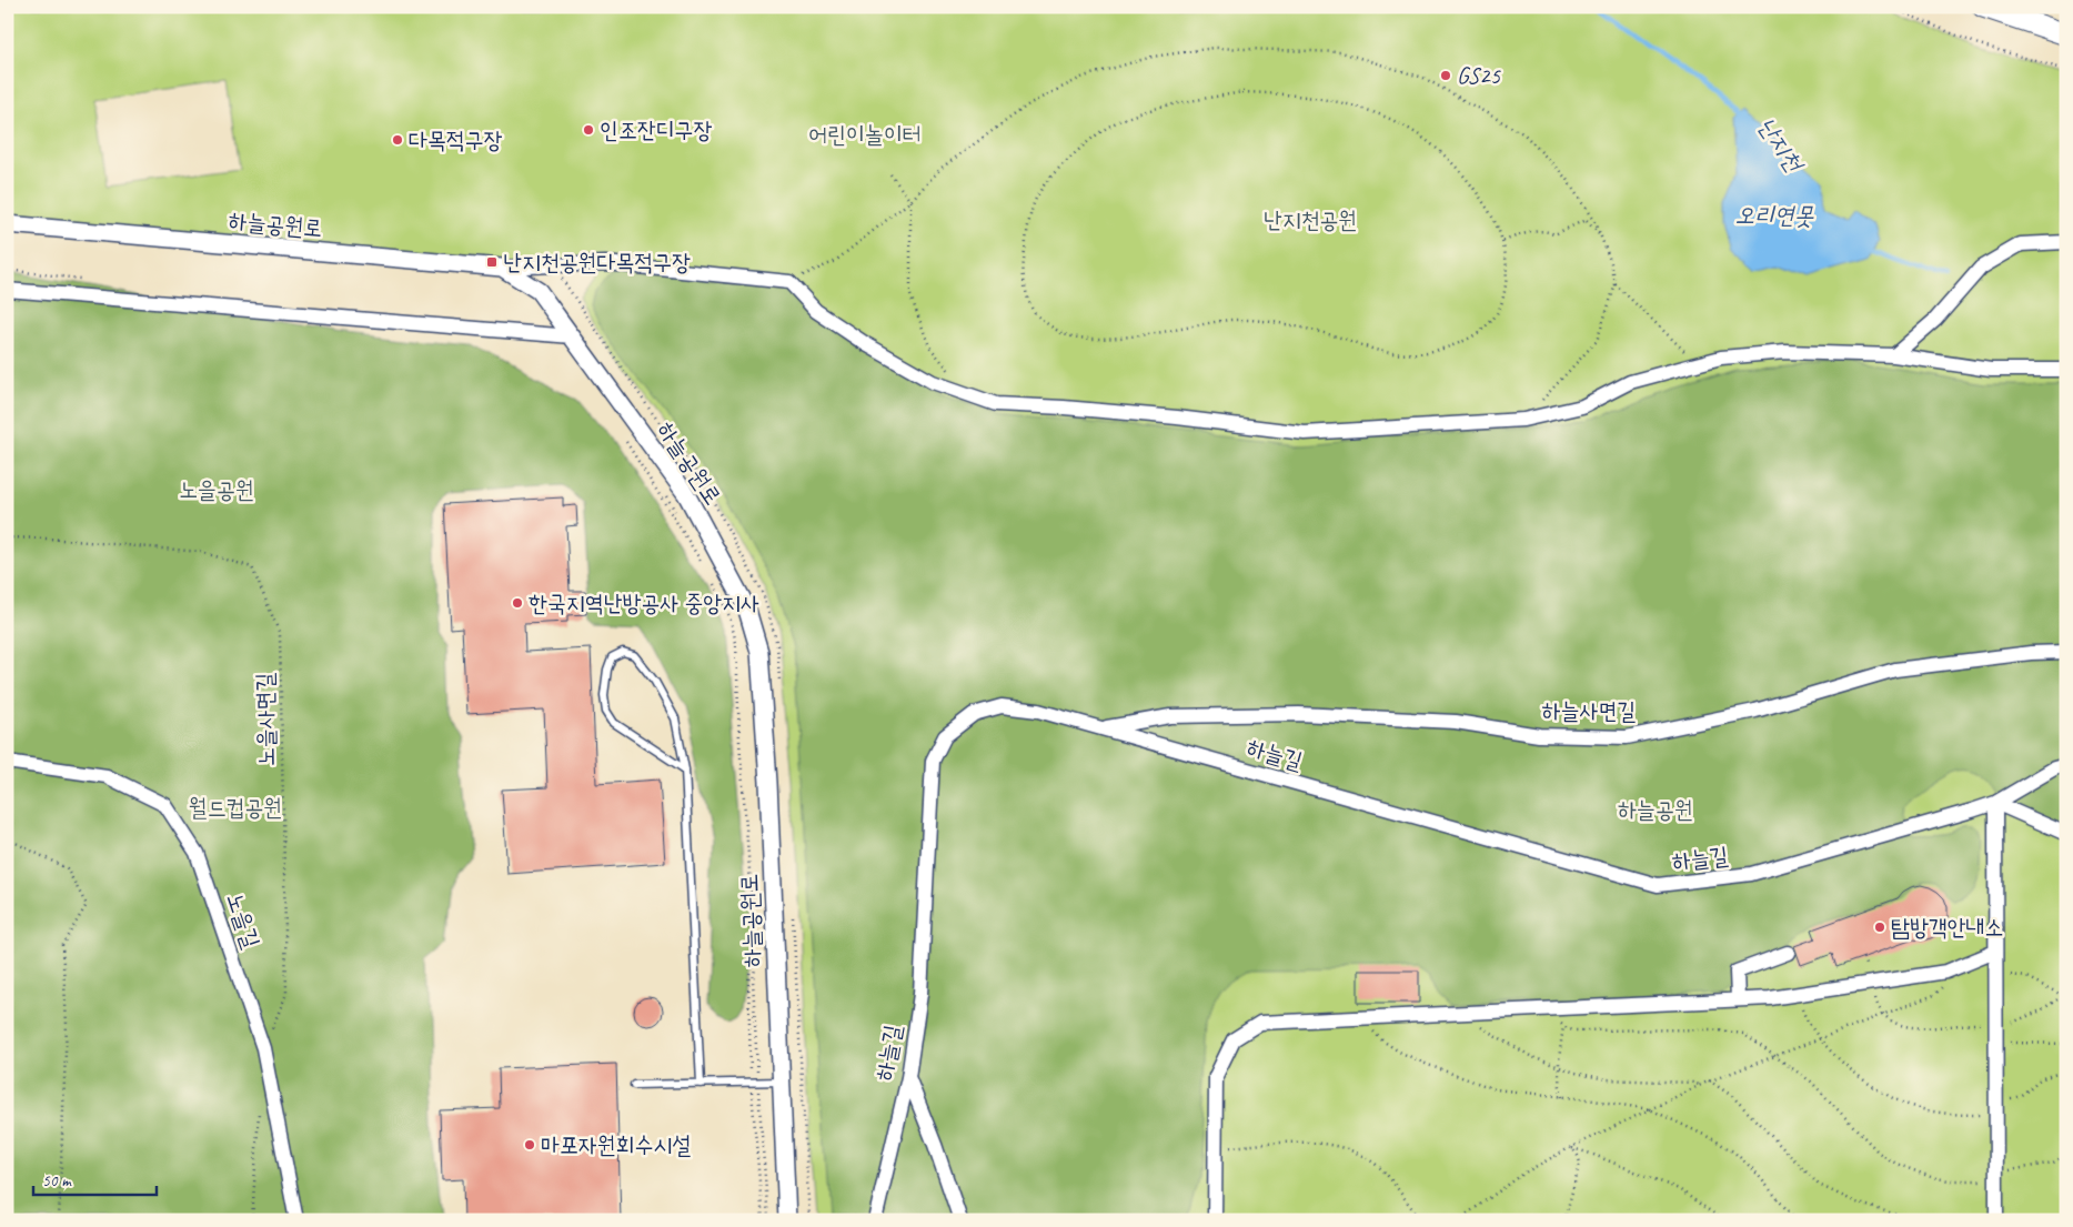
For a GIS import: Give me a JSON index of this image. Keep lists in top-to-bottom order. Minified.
{"streets":{"street":["하늘공원로","하늘사면길","하늘길","노을길"],"path":["노을사면길"]},"crossings":[["하늘사면길","하늘길"],["노을사면길","노을길"]],"water":["난지천","오리연못"],"parks":["어린이놀이터","난지천공원","노을공원","월드컵공원","하늘공원"],"places":{"other":["GS25","인조잔디구장","다목적구장","한국지역난방공사 중앙지사","탐방객안내소","마포자원회수시설"],"transit":["난지천공원다목적구장"]},"scale_bar":"50 m"}
